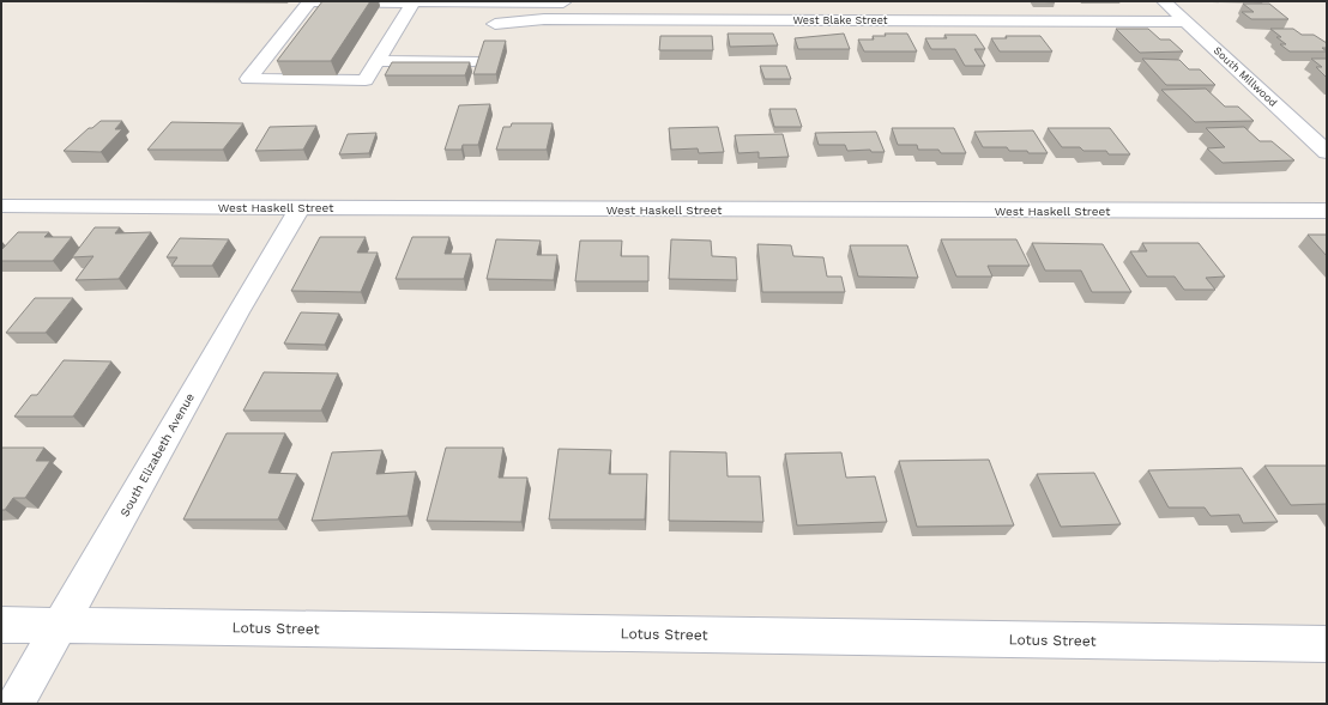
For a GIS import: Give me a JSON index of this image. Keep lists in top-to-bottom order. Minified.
{"streets":{"street":["West Blake Street","South Millwood","West Haskell Street","South Elizabeth Avenue","Lotus Street"]},"crossings":[["West Blake Street","South Millwood"],["West Haskell Street","South Elizabeth Avenue"],["South Elizabeth Avenue","Lotus Street"]]}
